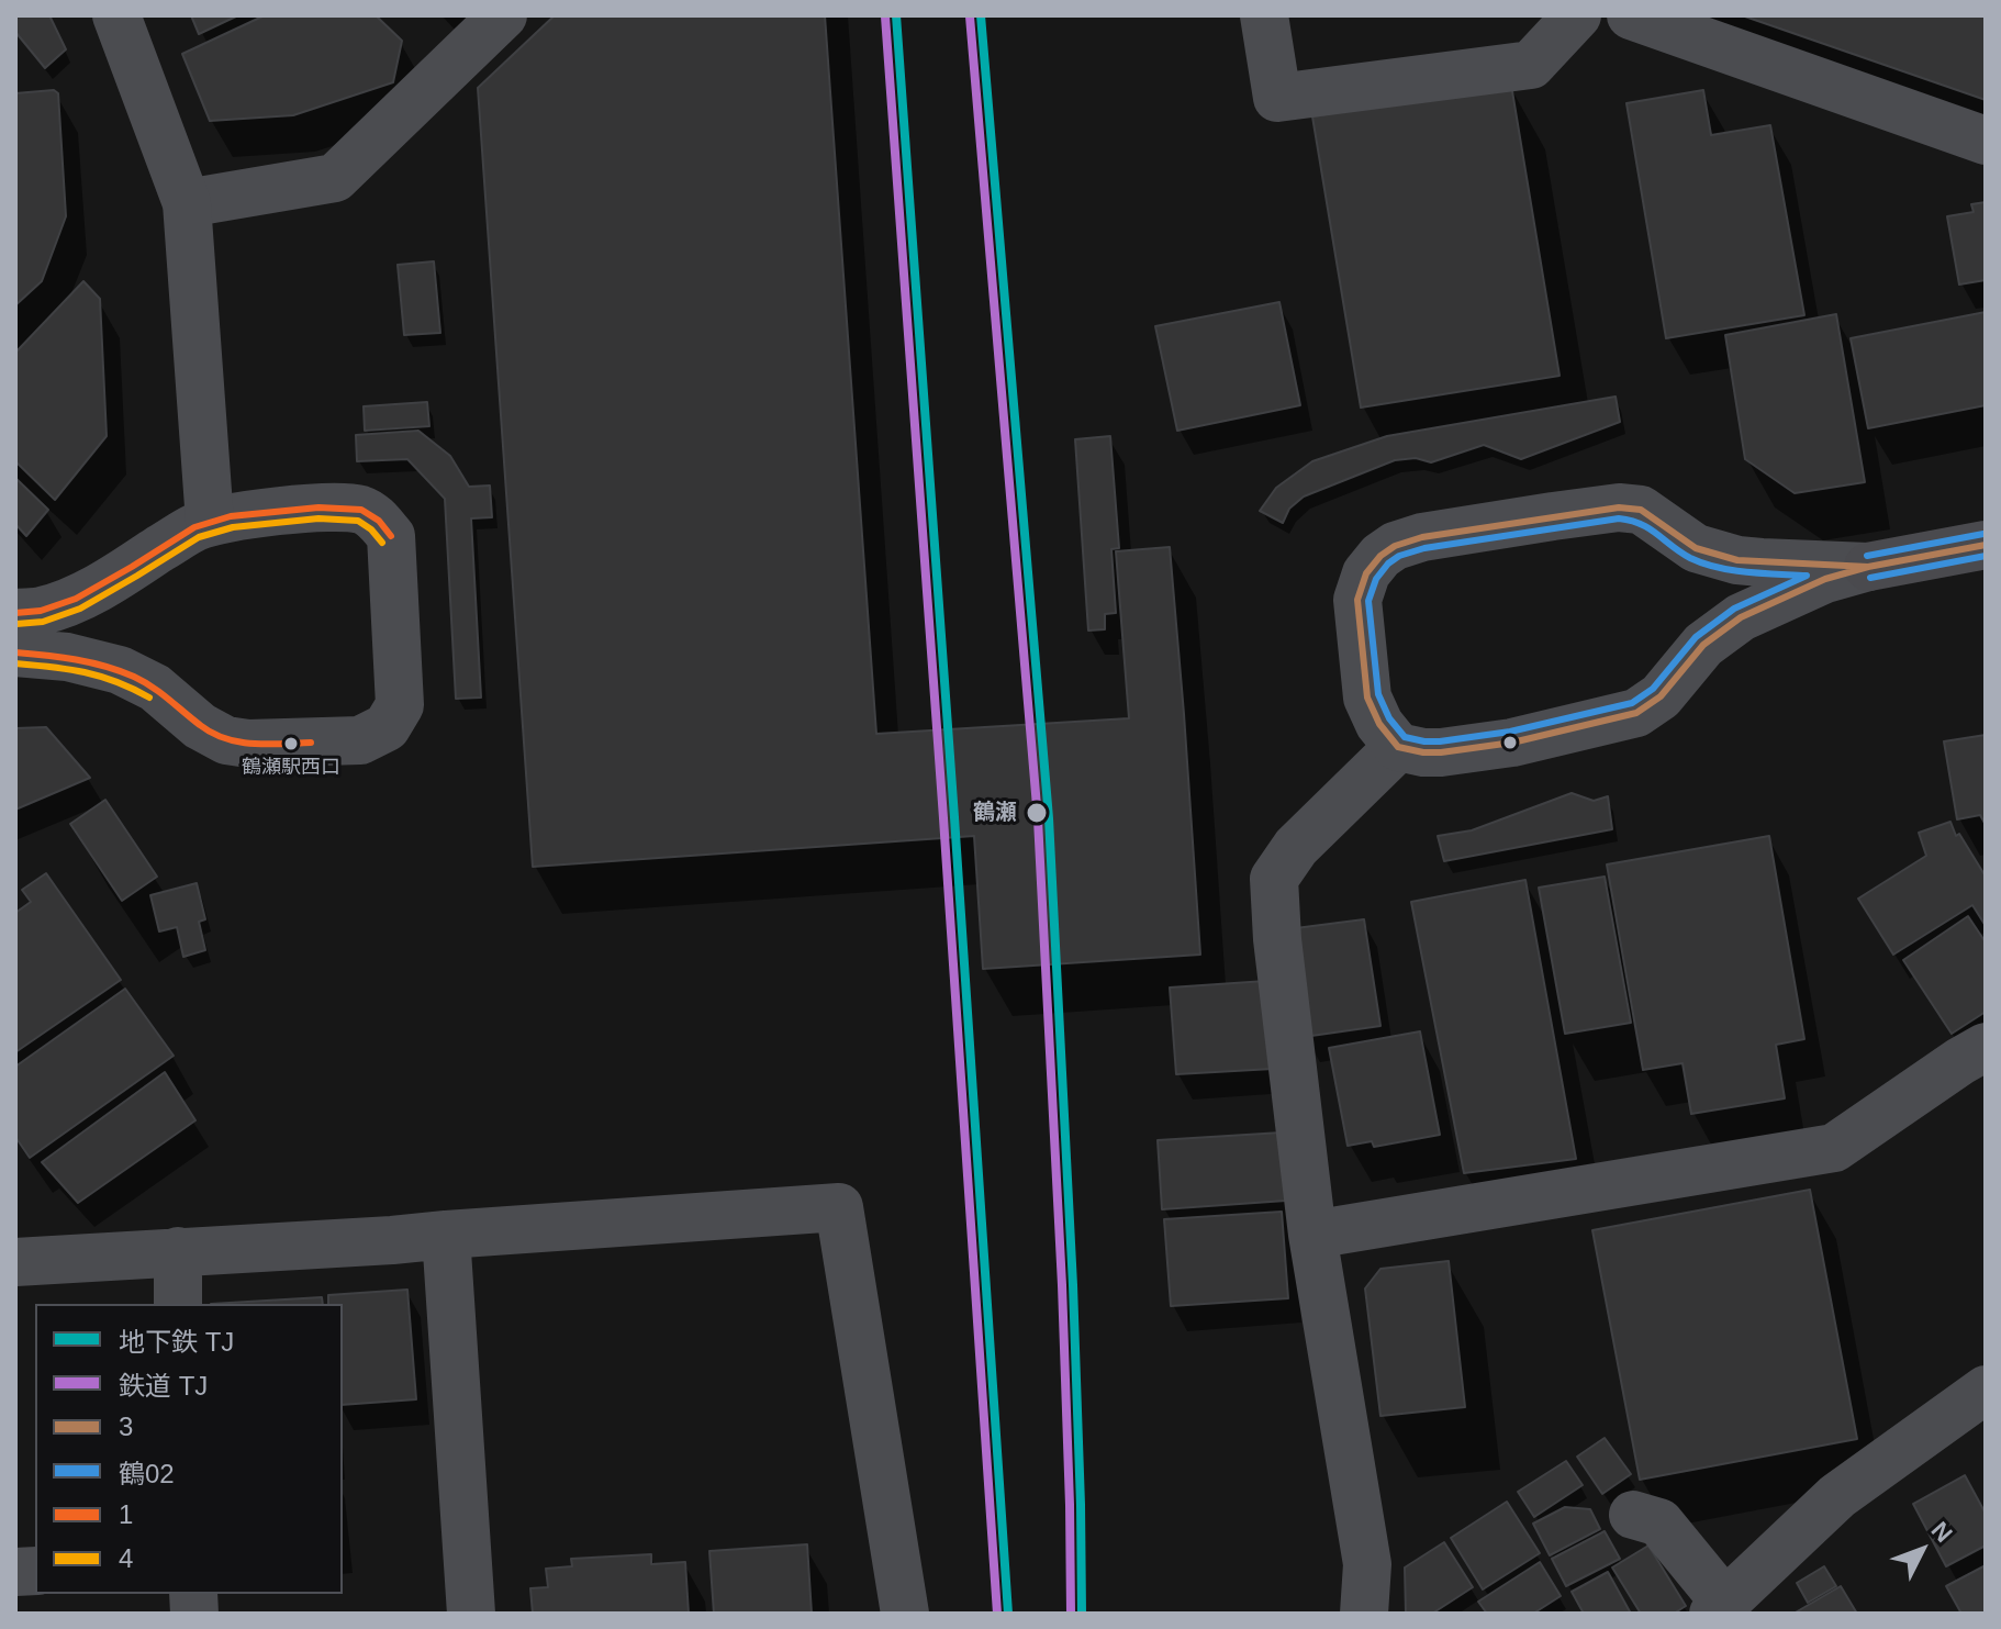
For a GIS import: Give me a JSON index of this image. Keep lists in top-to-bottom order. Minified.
{"places":["鶴瀬駅西口","鶴瀬"],"lines":["metro line TJ","rail line TJ","transit line 3","transit line 1","transit line 鶴02","transit line 4"],"legend":["地下鉄 TJ","鉄道 TJ","3","鶴02","1","4"],"north":"top right"}
